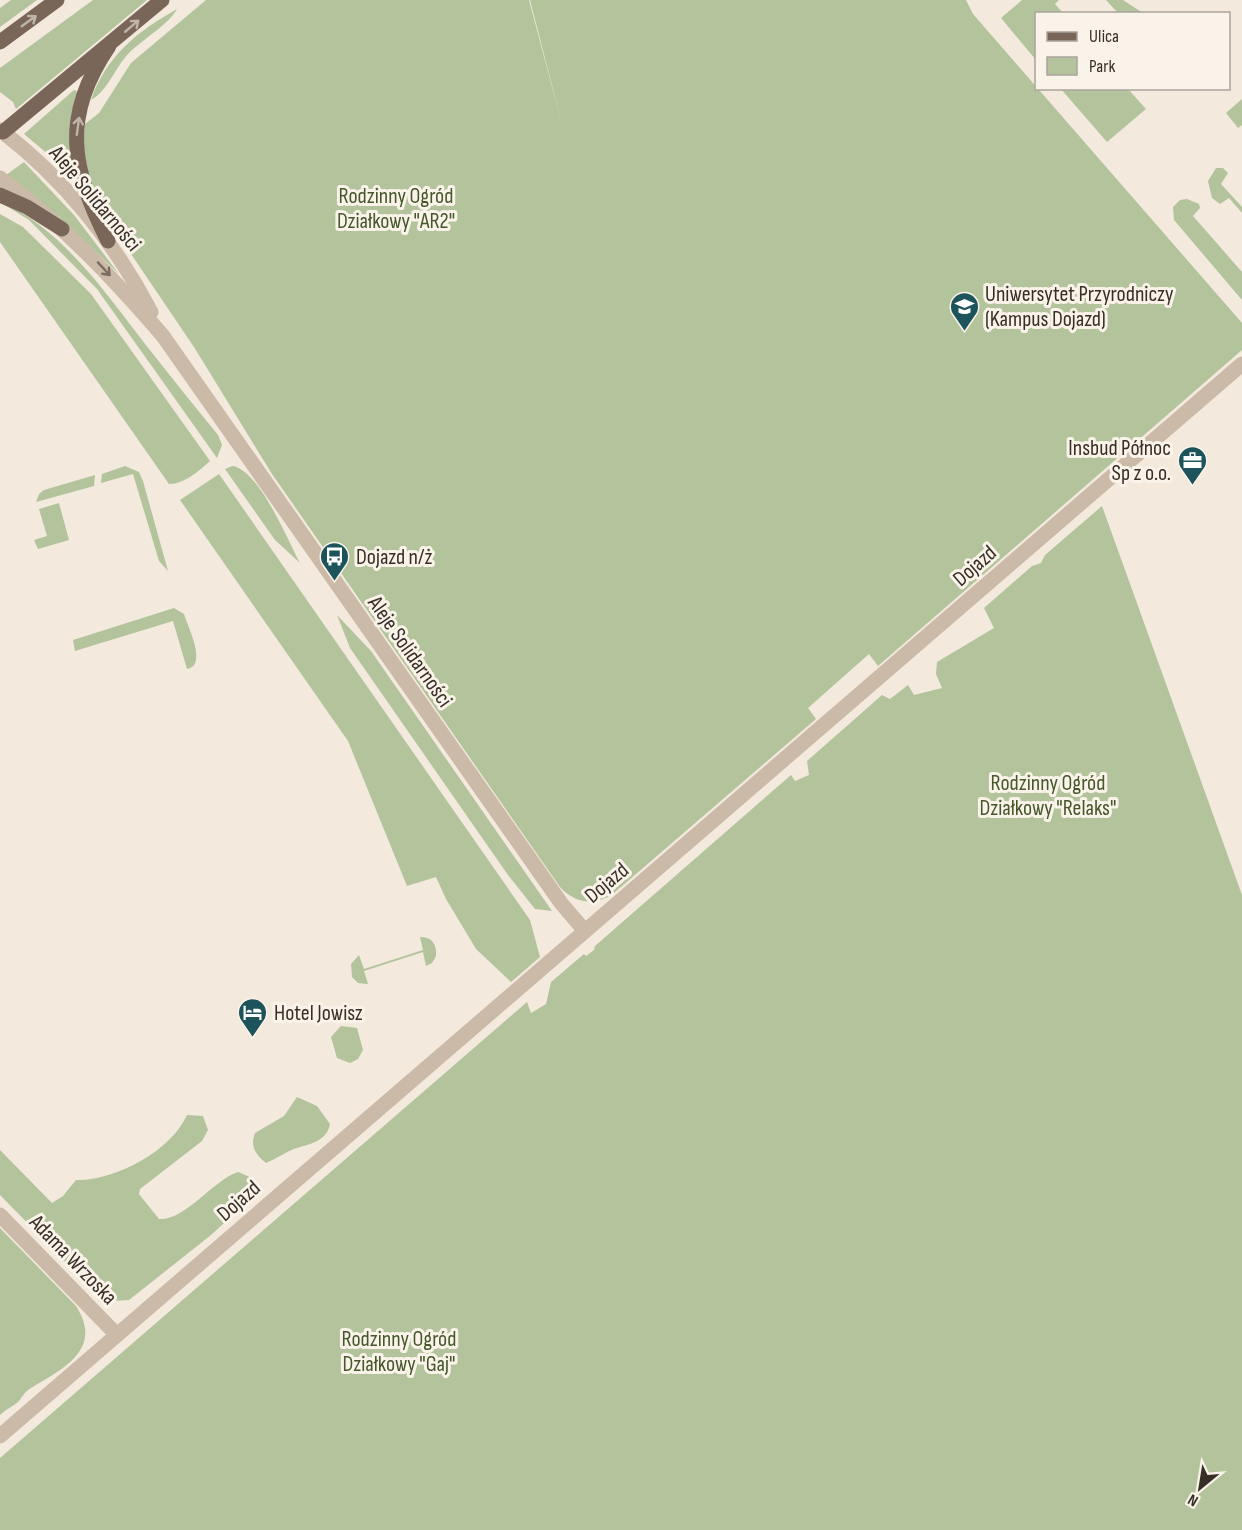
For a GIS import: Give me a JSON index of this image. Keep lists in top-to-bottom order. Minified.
{"streets":{"street":["Aleje Solidarności","Dojazd","Adama Wrzoska"]},"crossings":[["Aleje Solidarności","Dojazd"],["Dojazd","Adama Wrzoska"]],"parks":["Rodzinny Ogród Działkowy \"AR2\"","Rodzinny Ogród Działkowy \"Relaks\"","Rodzinny Ogród Działkowy \"Gaj\""],"places":{"school or university":["Uniwersytet Przyrodniczy (Kampus Dojazd)"],"office":["Insbud Północ Sp z o.o."],"bus stop":["Dojazd n/ż"],"hotel":["Hotel Jowisz"]},"legend":["Ulica","Park"],"north":"bottom left"}
